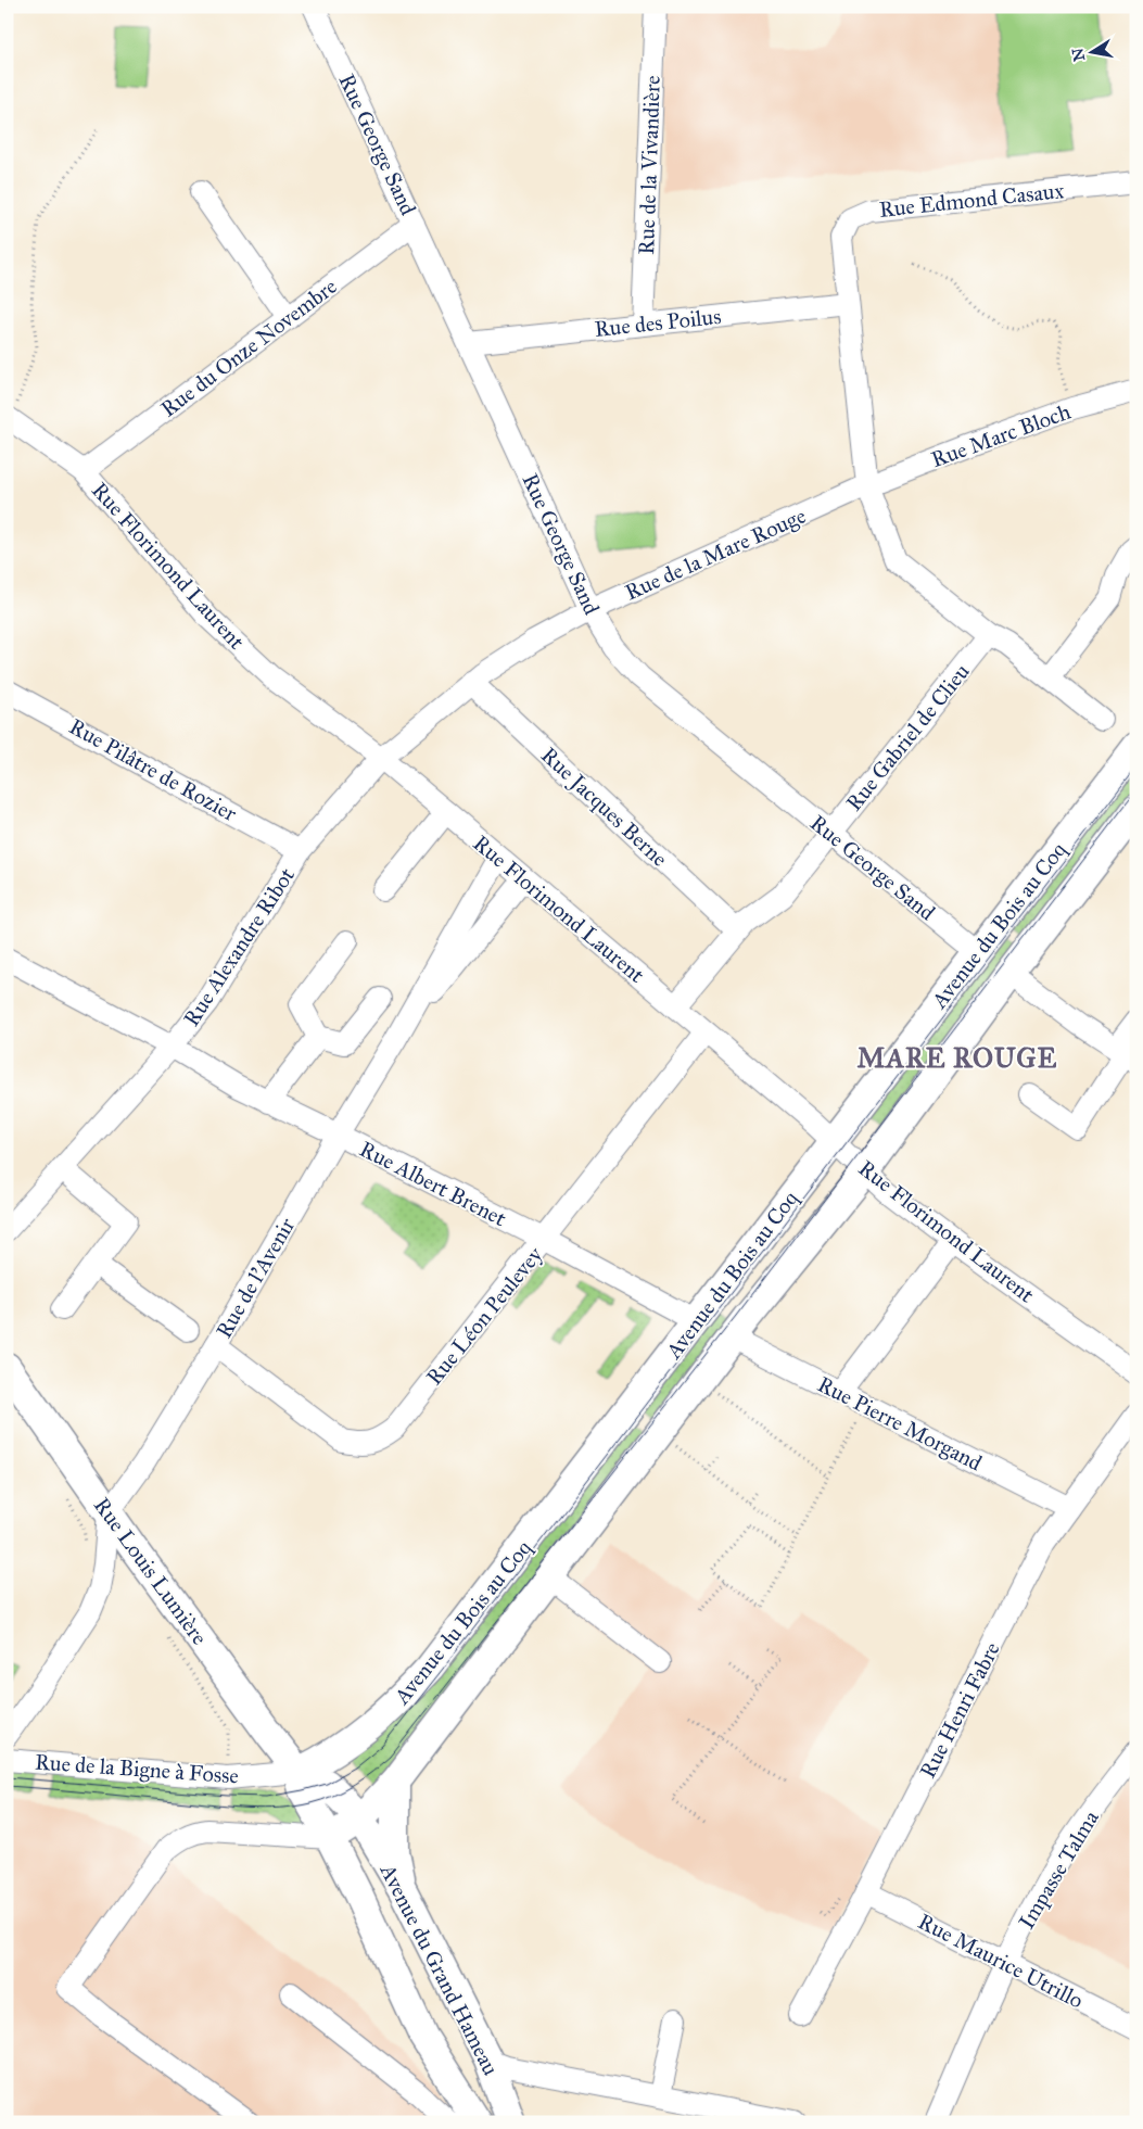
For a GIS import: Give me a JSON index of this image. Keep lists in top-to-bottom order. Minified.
{"streets":{"main road":["Avenue du Bois au Coq","Rue Louis Lumière","Avenue du Grand Hameau"],"street":["Rue George Sand","Rue de la Vivandière","Rue Edmond Casaux","Rue des Poilus","Rue du Onze Novembre","Rue Marc Bloch","Rue de la Mare Rouge","Rue Florimond Laurent","Rue Gabriel de Clieu","Rue Pilâtre de Rozier","Rue Jacques Berne","Rue Alexandre Ribot","Rue Albert Brenet","Rue de l'Avenir","Rue Léon Peulevey","Rue Pierre Morgand","Rue Henri Fabre","Rue de la Bigne à Fosse","Impasse Talma","Rue Maurice Utrillo"]},"crossings":[["Rue George Sand","Rue des Poilus"],["Rue George Sand","Rue du Onze Novembre"],["Rue George Sand","Rue de la Mare Rouge"],["Rue George Sand","Rue Gabriel de Clieu"],["Rue George Sand","Avenue du Bois au Coq"],["Rue de la Vivandière","Rue des Poilus"],["Rue Edmond Casaux","Rue des Poilus"],["Rue Edmond Casaux","Rue Marc Bloch"],["Rue Edmond Casaux","Rue de la Mare Rouge"],["Rue du Onze Novembre","Rue Florimond Laurent"],["Rue Marc Bloch","Rue de la Mare Rouge"],["Rue de la Mare Rouge","Rue Florimond Laurent"],["Rue de la Mare Rouge","Rue Jacques Berne"],["Rue de la Mare Rouge","Rue Alexandre Ribot"],["Rue Florimond Laurent","Rue Gabriel de Clieu"],["Rue Florimond Laurent","Avenue du Bois au Coq"],["Rue Florimond Laurent","Rue Alexandre Ribot"],["Rue Florimond Laurent","Rue de l'Avenir"],["Rue Florimond Laurent","Rue Léon Peulevey"],["Rue Gabriel de Clieu","Rue Jacques Berne"],["Rue Pilâtre de Rozier","Rue Alexandre Ribot"],["Avenue du Bois au Coq","Rue Albert Brenet"],["Avenue du Bois au Coq","Rue Pierre Morgand"],["Avenue du Bois au Coq","Rue Louis Lumière"],["Avenue du Bois au Coq","Rue de la Bigne à Fosse"],["Avenue du Bois au Coq","Avenue du Grand Hameau"],["Rue Alexandre Ribot","Rue Albert Brenet"],["Rue Albert Brenet","Rue de l'Avenir"],["Rue Albert Brenet","Rue Léon Peulevey"],["Rue de l'Avenir","Rue Léon Peulevey"],["Rue de l'Avenir","Rue Louis Lumière"],["Rue Pierre Morgand","Rue Henri Fabre"],["Rue Louis Lumière","Rue de la Bigne à Fosse"],["Rue Louis Lumière","Avenue du Grand Hameau"],["Rue Henri Fabre","Rue Maurice Utrillo"],["Rue de la Bigne à Fosse","Avenue du Grand Hameau"],["Impasse Talma","Rue Maurice Utrillo"]],"districts":["MARE ROUGE"],"north":"left"}
